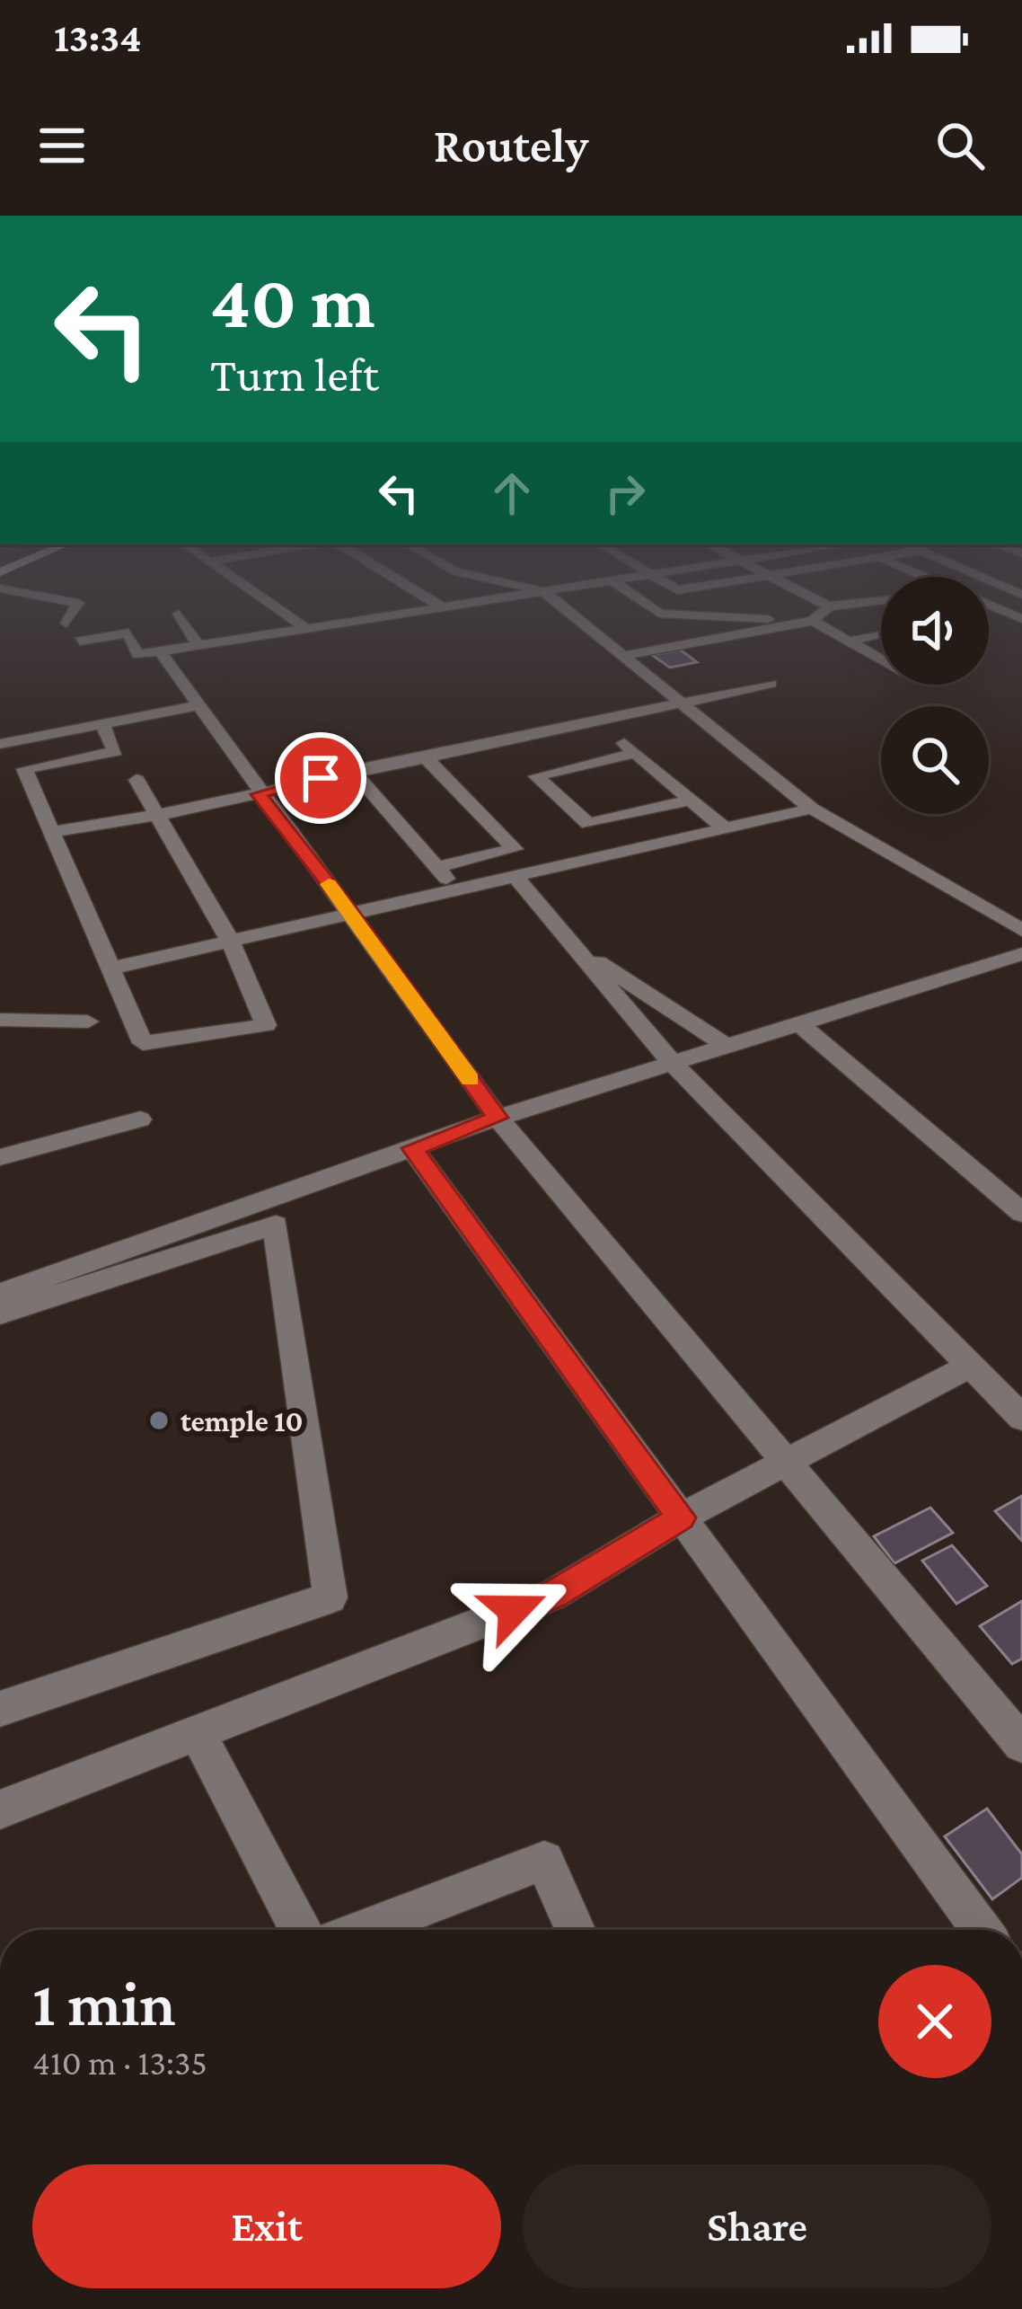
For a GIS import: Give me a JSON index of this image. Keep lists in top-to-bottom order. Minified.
{"places":["temple 10"],"page":{"status":"13:34","header":"Routely","turn":["40 m","Turn left"],"heading":["1 min","410 m · 13:35"],"buttons":["Exit","Share"]}}
